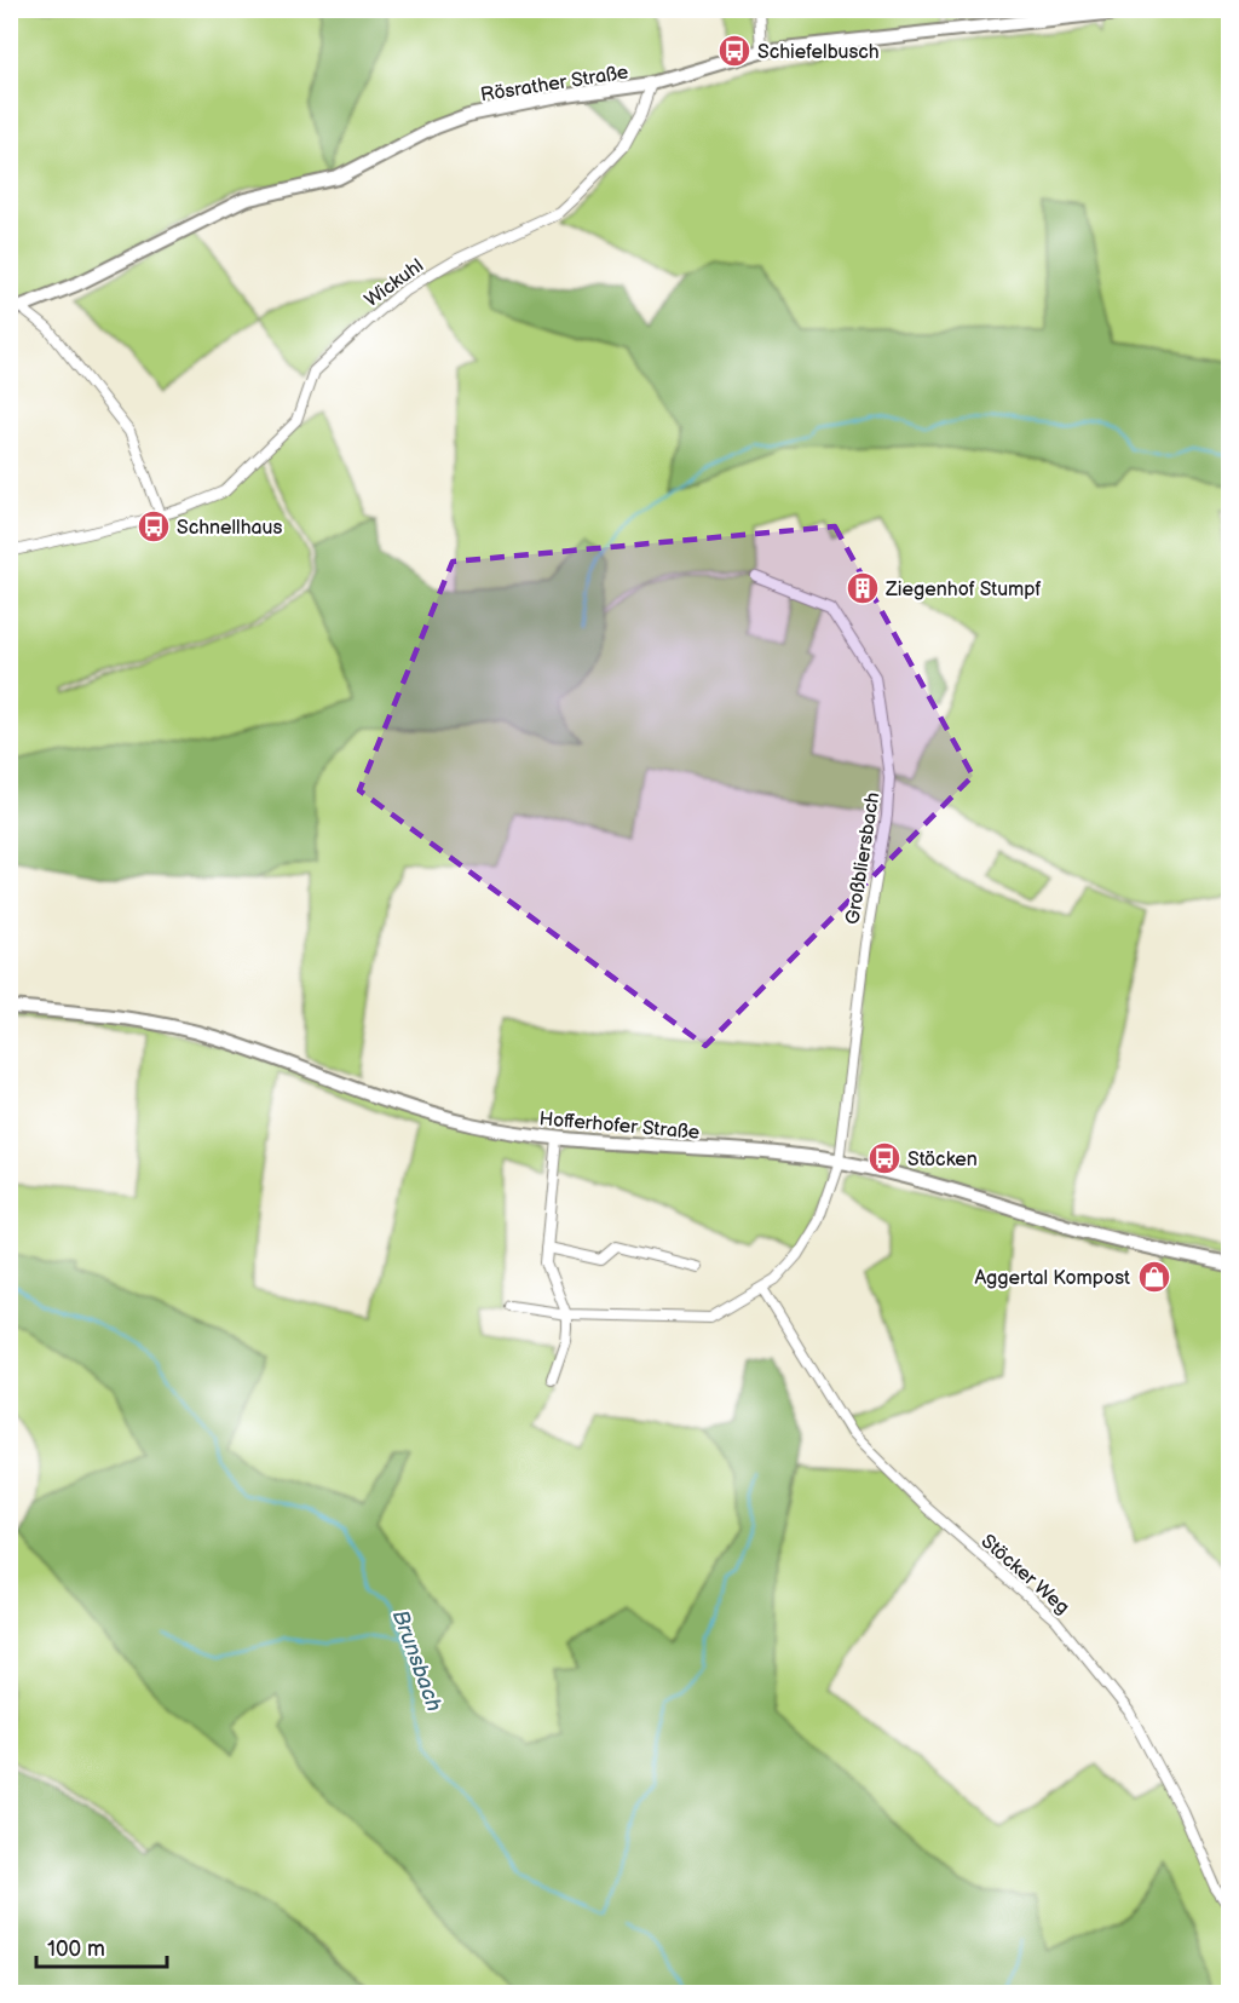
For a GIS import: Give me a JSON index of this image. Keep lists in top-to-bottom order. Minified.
{"streets":{"street":["Rösrather Straße","Wickuhl","Großbliersbach","Hofferhofer Straße","Stöcker Weg"]},"crossings":[["Rösrather Straße","Wickuhl"],["Großbliersbach","Hofferhofer Straße"]],"water":["Brunsbach"],"places":{"bus stop":["Schiefelbusch","Schnellhaus","Stöcken"],"building":["Ziegenhof Stumpf"],"shop":["Aggertal Kompost"]},"scale_bar":"100 m"}
